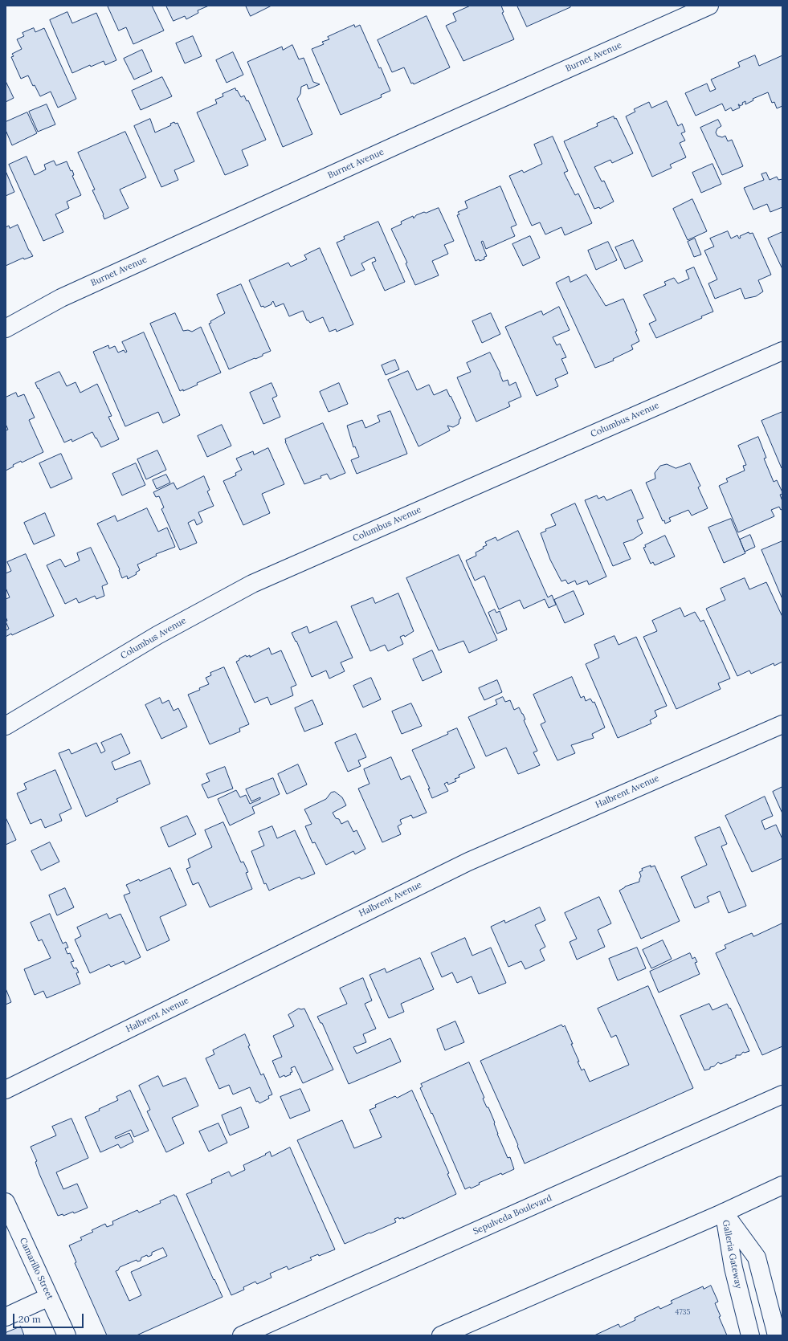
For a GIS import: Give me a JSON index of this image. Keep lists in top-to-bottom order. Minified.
{"streets":{"street":["Burnet Avenue","Columbus Avenue","Halbrent Avenue","Sepulveda Boulevard","Galleria Gateway","Camarillo Street"]},"house_numbers":["4735"],"scale_bar":"20 m"}
